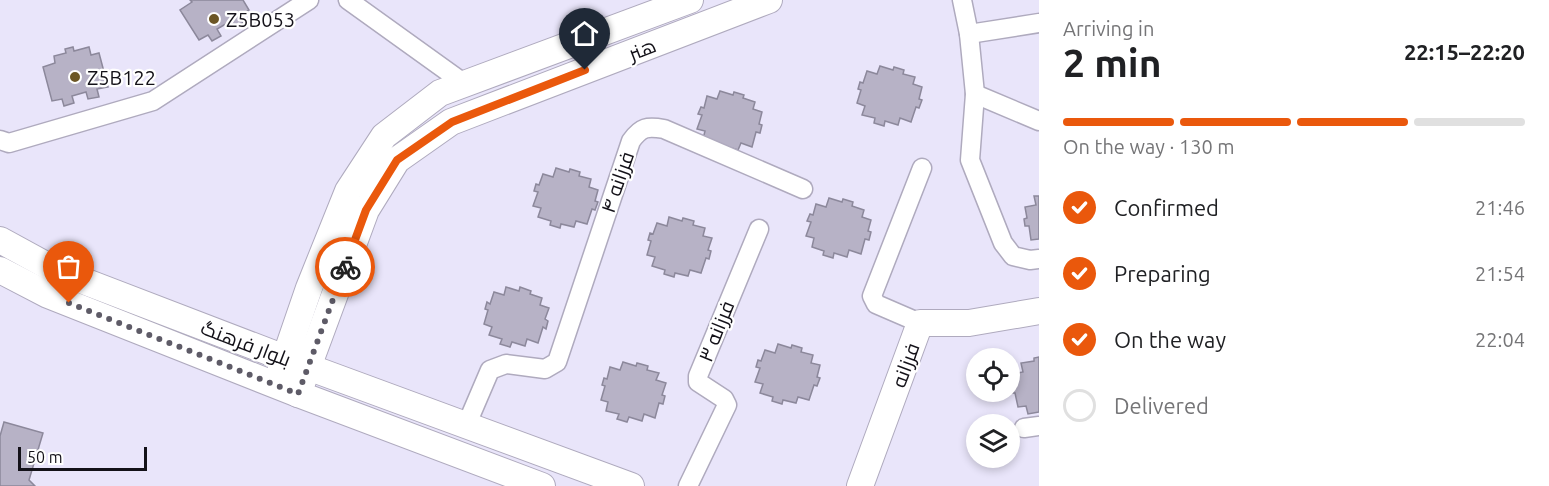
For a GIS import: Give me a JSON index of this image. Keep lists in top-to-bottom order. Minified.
{"streets":{"street":["هنر","فرزانه ۴","فرزانه ۳","بلوار فرهنگ","فرزانه"]},"crossings":[["هنر","بلوار فرهنگ"],["فرزانه ۴","بلوار فرهنگ"]],"places":["Z5B053","Z5B122"],"scale_bar":"50 m","page":{"heading":["2 min","Arriving in","22:15–22:20"],"bar":"On the way · 130 m","list":[["Confirmed","21:46"],["Preparing","21:54"],["On the way","22:04"],"Delivered"],"scale":"50 m"}}
